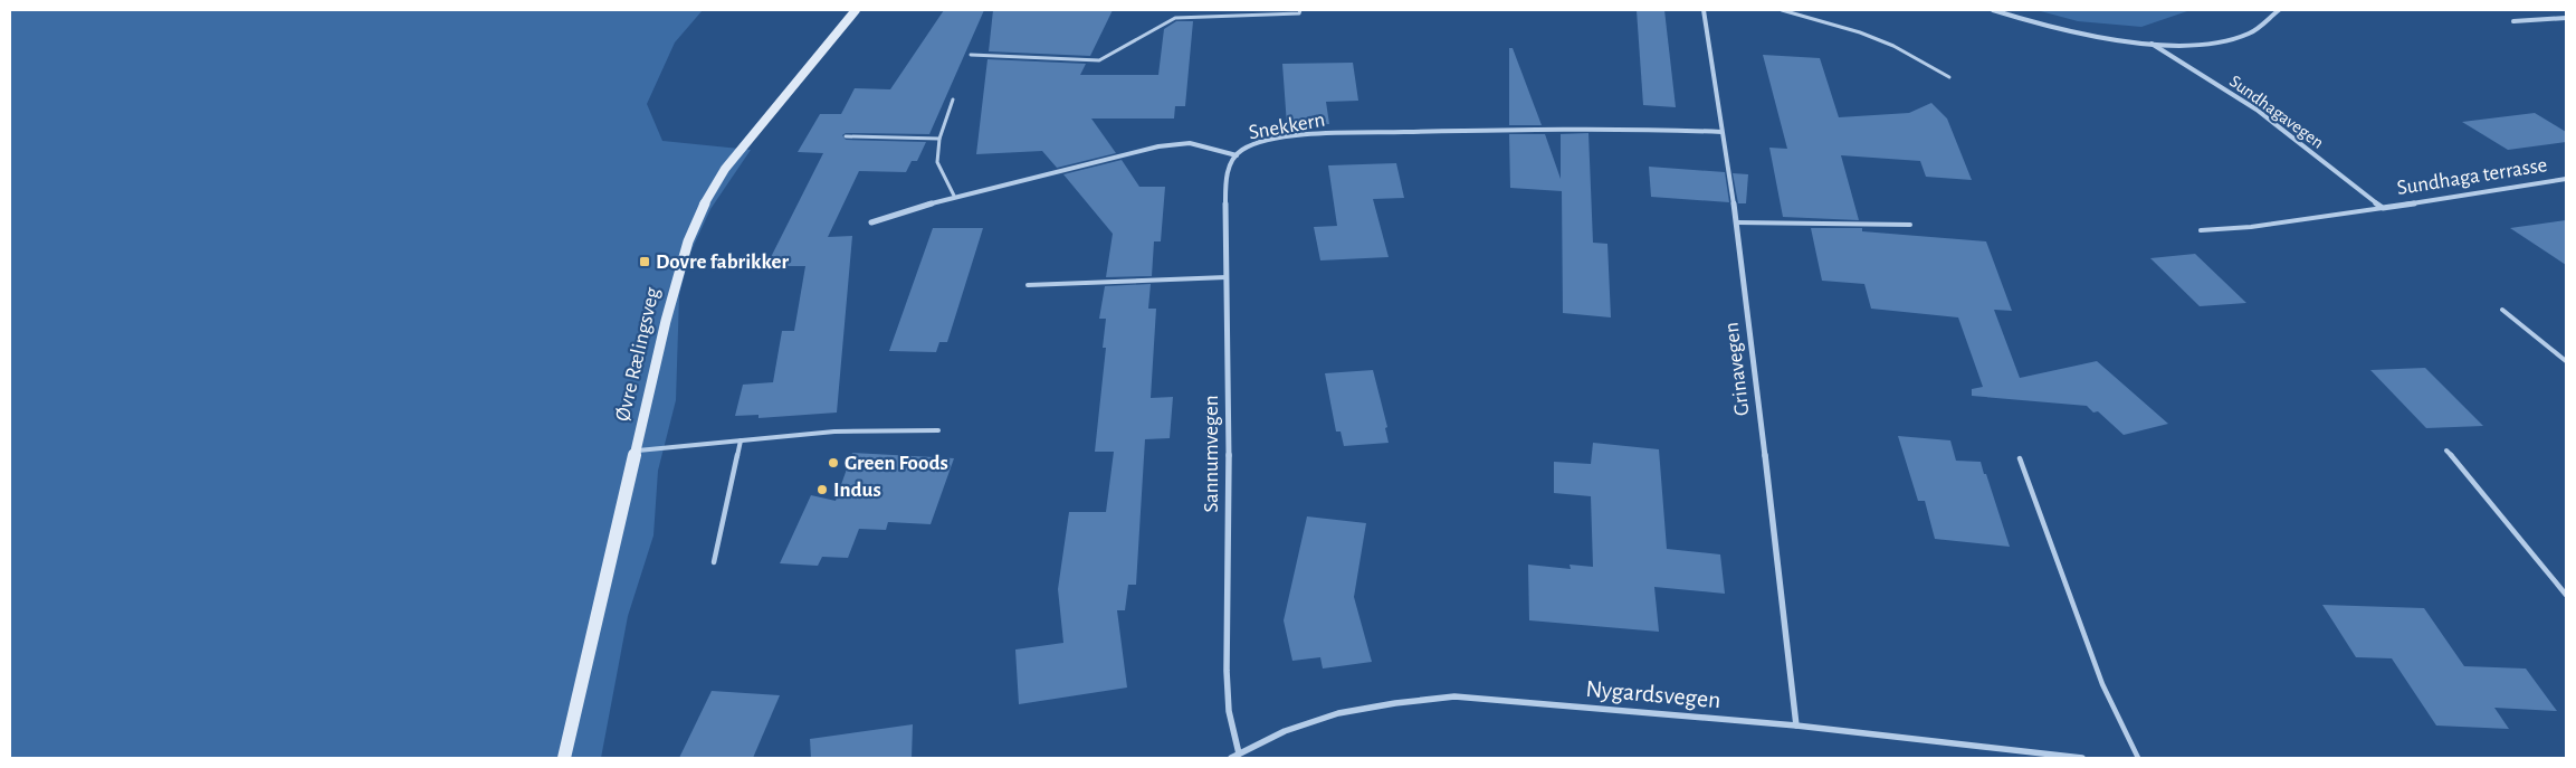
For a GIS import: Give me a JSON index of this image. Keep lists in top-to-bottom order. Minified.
{"streets":{"main road":["Øvre Rælingsveg"],"street":["Sundhagavegen","Snekkern","Sundhaga terrasse","Grinavegen","Sannumvegen","Nygardsvegen"]},"crossings":[["Sundhagavegen","Sundhaga terrasse"],["Snekkern","Grinavegen"],["Snekkern","Sannumvegen"],["Grinavegen","Nygardsvegen"],["Sannumvegen","Nygardsvegen"]],"places":{"transit":["Dovre fabrikker"],"other":["Green Foods","Indus"]}}
